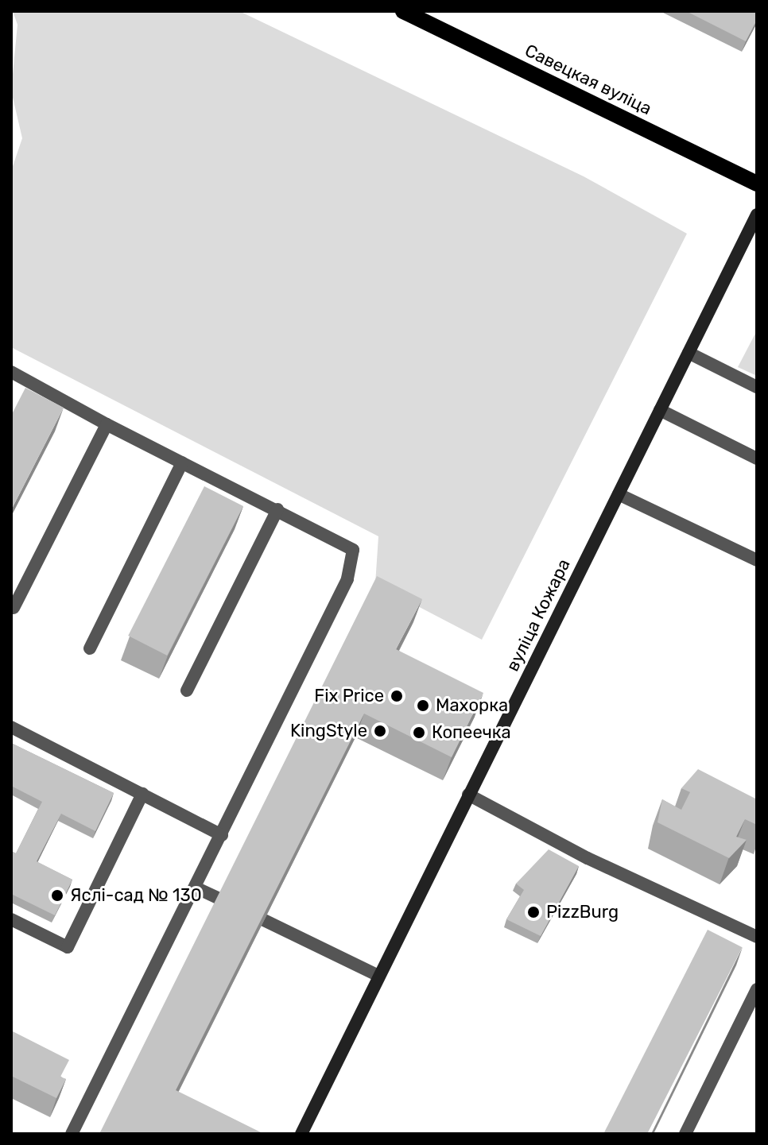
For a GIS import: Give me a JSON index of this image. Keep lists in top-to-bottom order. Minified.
{"streets":{"main road":["Савецкая вуліца","вуліца Кожара"]},"places":["Fix Price","Махорка","KingStyle","Копеечка","Яслі-сад № 130","PizzBurg"]}
